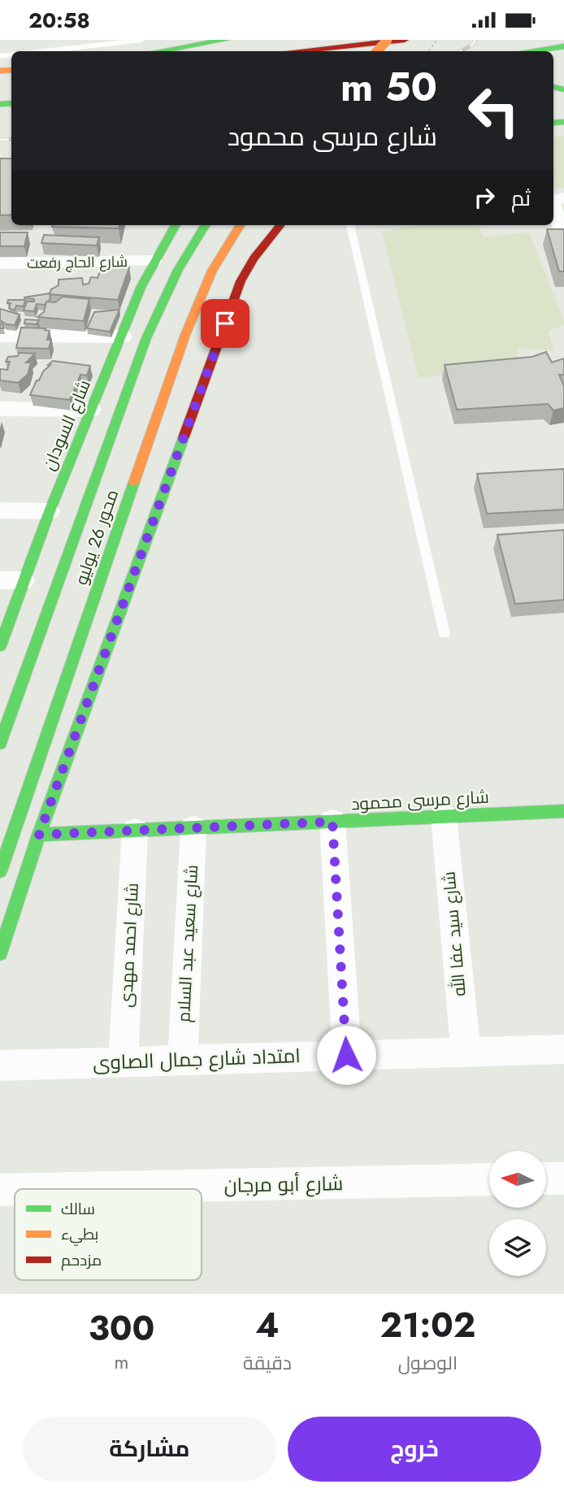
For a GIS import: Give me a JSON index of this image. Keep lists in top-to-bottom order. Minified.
{"streets":{"main road":["شارع السودان","محور 26 يوليو","شارع مرسى محمود"],"street":["شارع الحاج رفعت","شارع سيد عفا الله","شارع سعيد عبد السلام","شارع احمد مهدى","امتداد شارع جمال الصاوى","شارع أبو مرجان"]},"crossings":[["شارع الحاج رفعت","شارع السودان"],["شارع مرسى محمود","شارع سيد عفا الله"],["شارع مرسى محمود","شارع سعيد عبد السلام"],["شارع مرسى محمود","شارع احمد مهدى"],["شارع سيد عفا الله","امتداد شارع جمال الصاوى"],["شارع سعيد عبد السلام","امتداد شارع جمال الصاوى"],["شارع احمد مهدى","امتداد شارع جمال الصاوى"]],"legend":["سالك","بطيء","مزدحم"],"north":"left","page":{"status":"20:58","turn":["50 m","شارع مرسى محمود"],"then":"ثم","eta":["21:02","الوصول","4","دقيقة","300","m"],"buttons":["خروج","مشاركة"]}}
